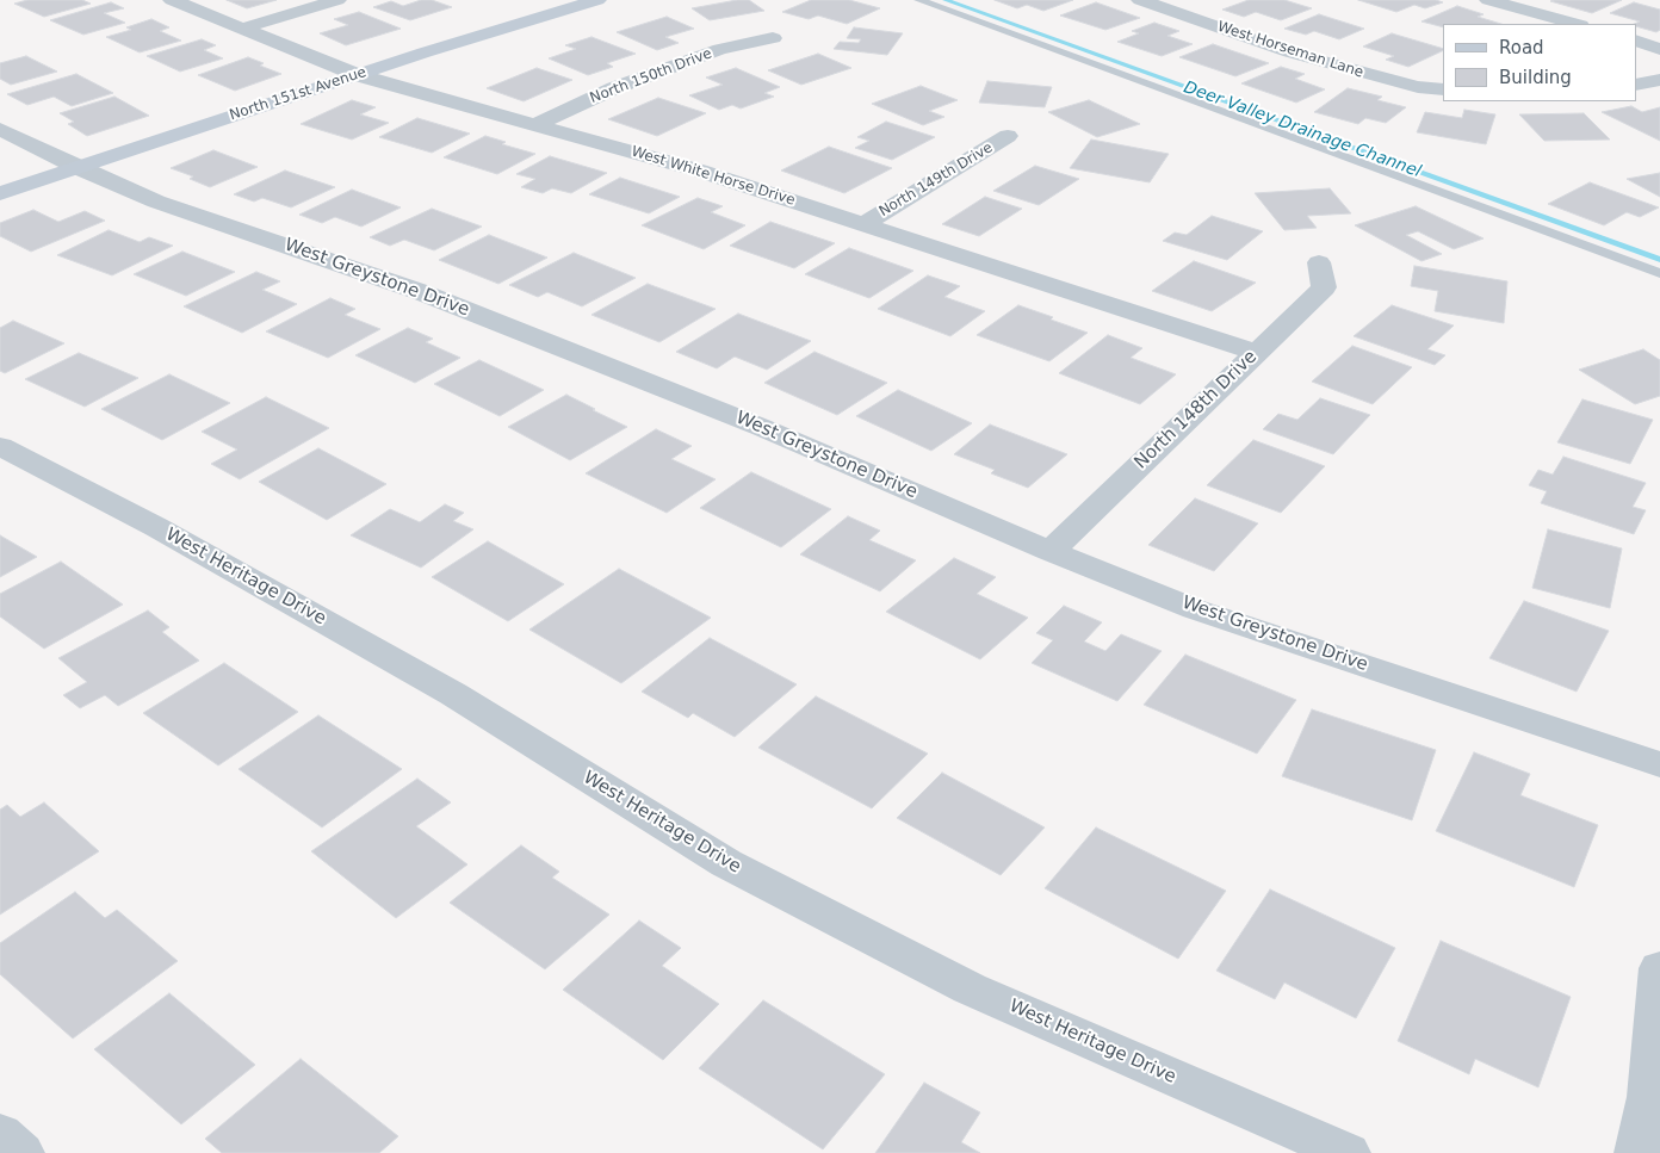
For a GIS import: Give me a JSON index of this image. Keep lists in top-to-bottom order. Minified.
{"streets":{"street":["West Horseman Lane","North 150th Drive","North 151st Avenue","West White Horse Drive","North 149th Drive","West Greystone Drive","North 148th Drive","West Heritage Drive"]},"crossings":[["North 150th Drive","West White Horse Drive"],["North 151st Avenue","West White Horse Drive"],["North 151st Avenue","West Greystone Drive"],["West White Horse Drive","North 149th Drive"],["West White Horse Drive","North 148th Drive"],["West Greystone Drive","North 148th Drive"]],"water":["Deer Valley Drainage Channel"],"legend":["Road","Building"]}
